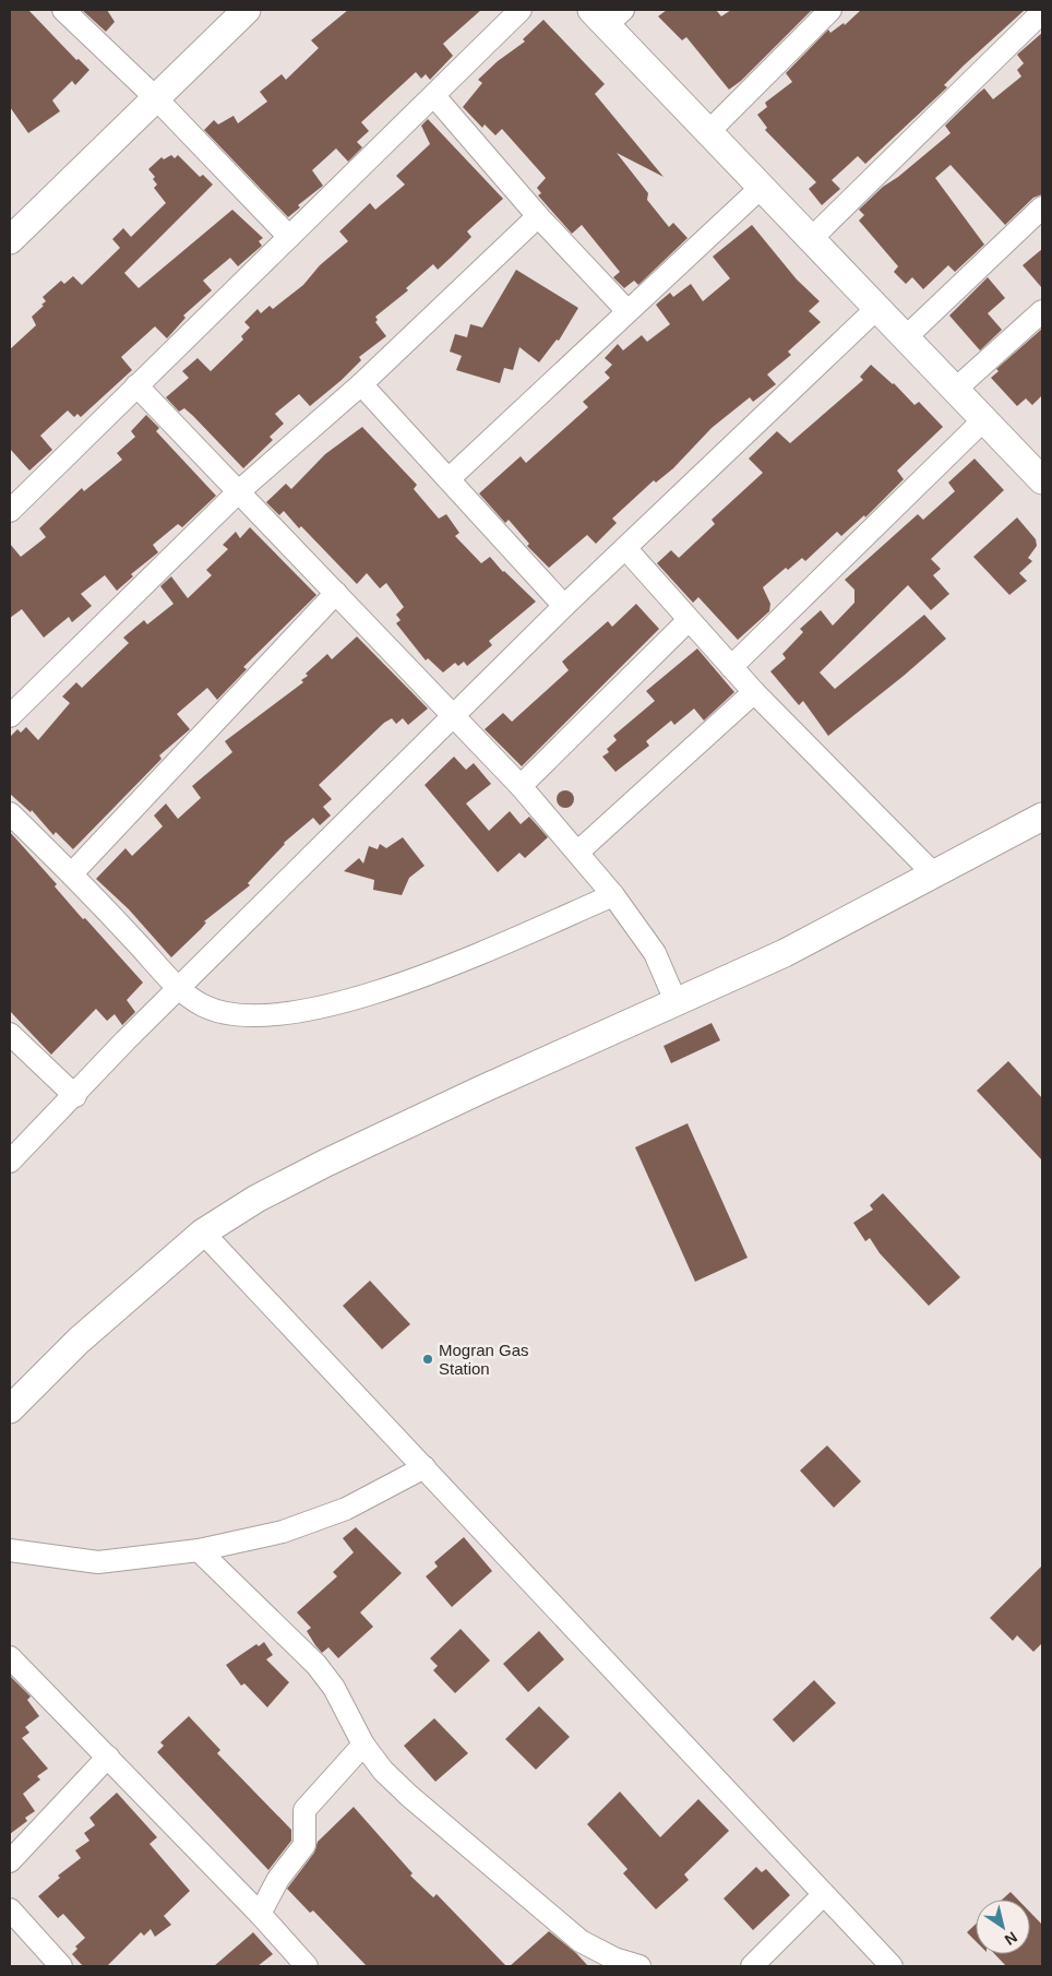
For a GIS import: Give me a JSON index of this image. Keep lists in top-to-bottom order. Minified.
{"places":["Mogran Gas Station"],"north":"bottom right"}
